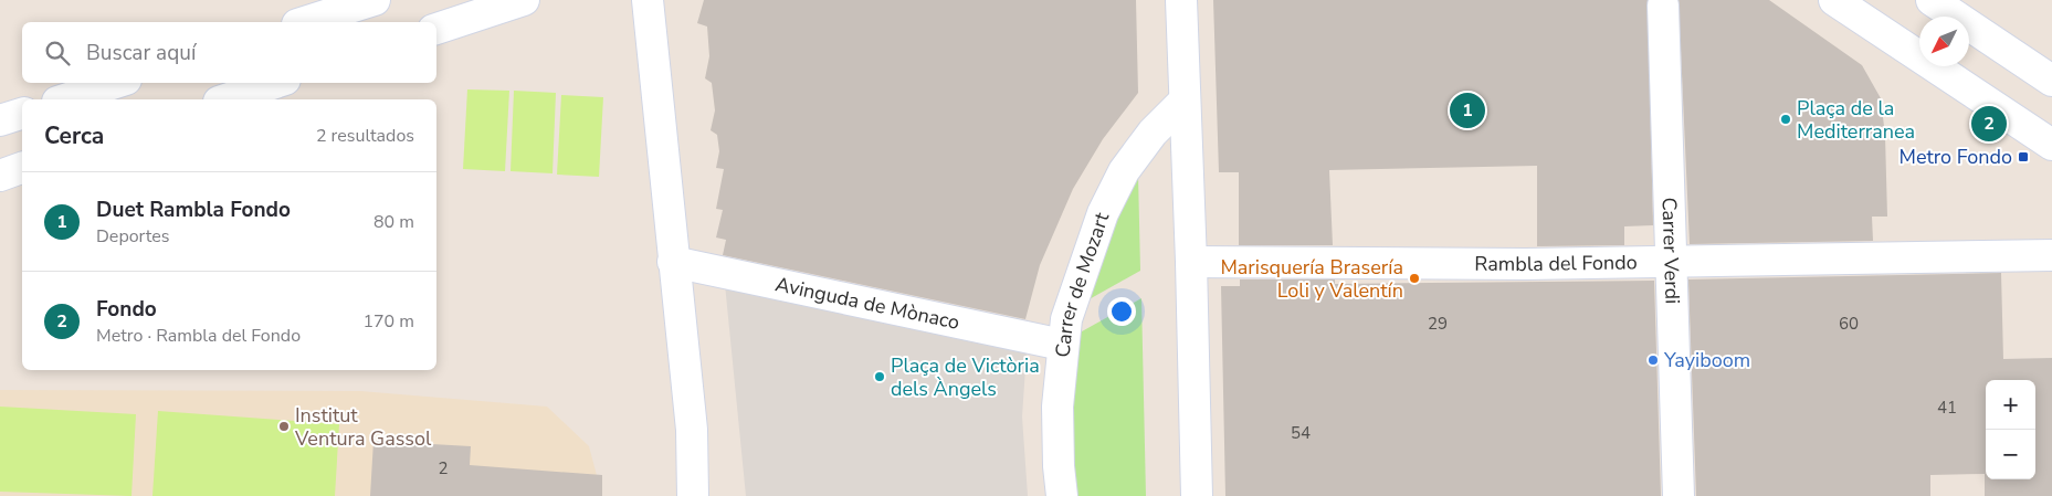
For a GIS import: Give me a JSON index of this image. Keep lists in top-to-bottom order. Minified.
{"streets":{"street":["Carrer Verdi","Rambla del Fondo","Carrer de Mozart","Avinguda de Mònaco"]},"crossings":[["Carrer Verdi","Rambla del Fondo"],["Carrer de Mozart","Avinguda de Mònaco"]],"places":{"other":["Plaça de la Mediterranea","Marisquería Brasería Loli y Valentín","Yayiboom","Plaça de Victòria dels Àngels","Institut Ventura Gassol"],"transit":["Metro Fondo"]},"house_numbers":["29","60","41","54","2"],"north":"bottom left","page":{"search":"Buscar aquí","pins":["1","2"],"heading":["Cerca","2 resultados"],"list":[{"mark":"1","name":"Duet Rambla Fondo","note":"Deportes","value":"80 m"},{"mark":"2","name":"Fondo","note":"Metro · Rambla del Fondo","value":"170 m"}],"map_buttons":["+","−"]}}
